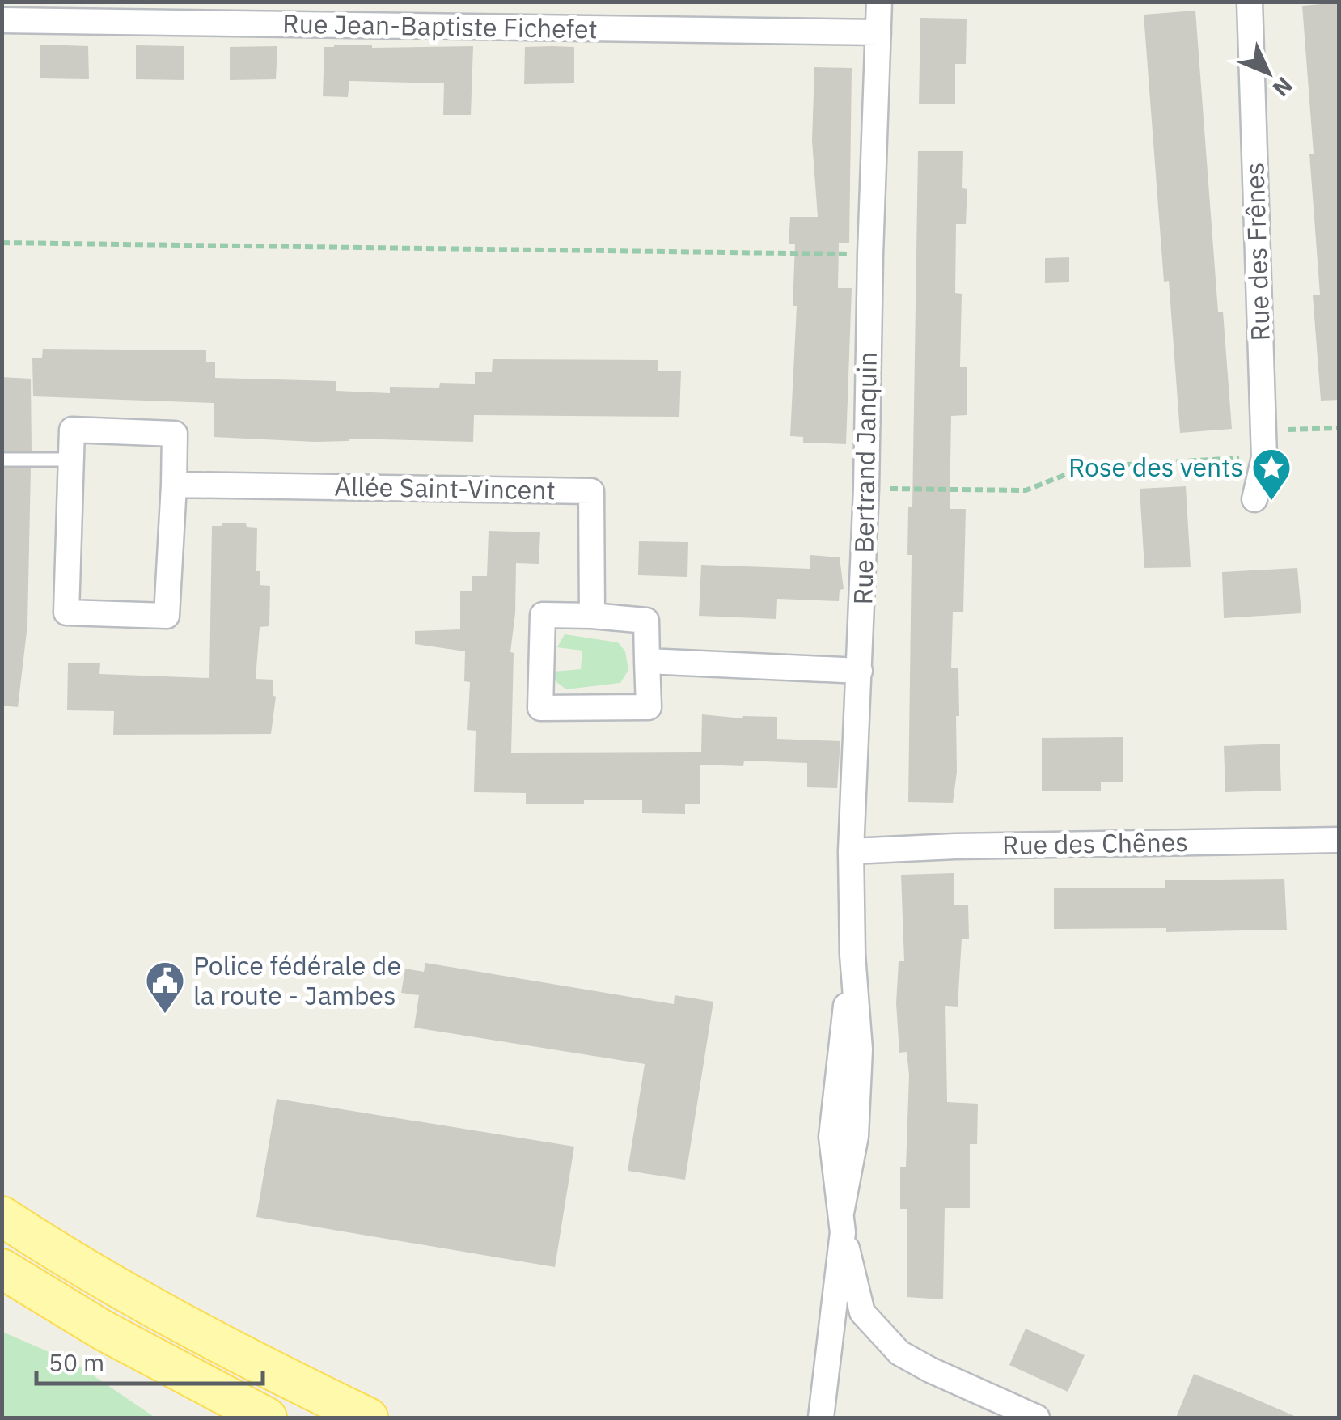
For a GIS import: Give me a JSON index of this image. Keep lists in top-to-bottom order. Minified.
{"streets":{"street":["Rue Jean-Baptiste Fichefet","Rue des Frênes","Rue Bertrand Janquin","Allée Saint-Vincent","Rue des Chênes"]},"crossings":[["Rue Jean-Baptiste Fichefet","Rue Bertrand Janquin"],["Rue Bertrand Janquin","Rue des Chênes"]],"places":{"place":["Rose des vents"],"public building":["Police fédérale de la route - Jambes"]},"scale_bar":"50 m","north":"bottom right"}
